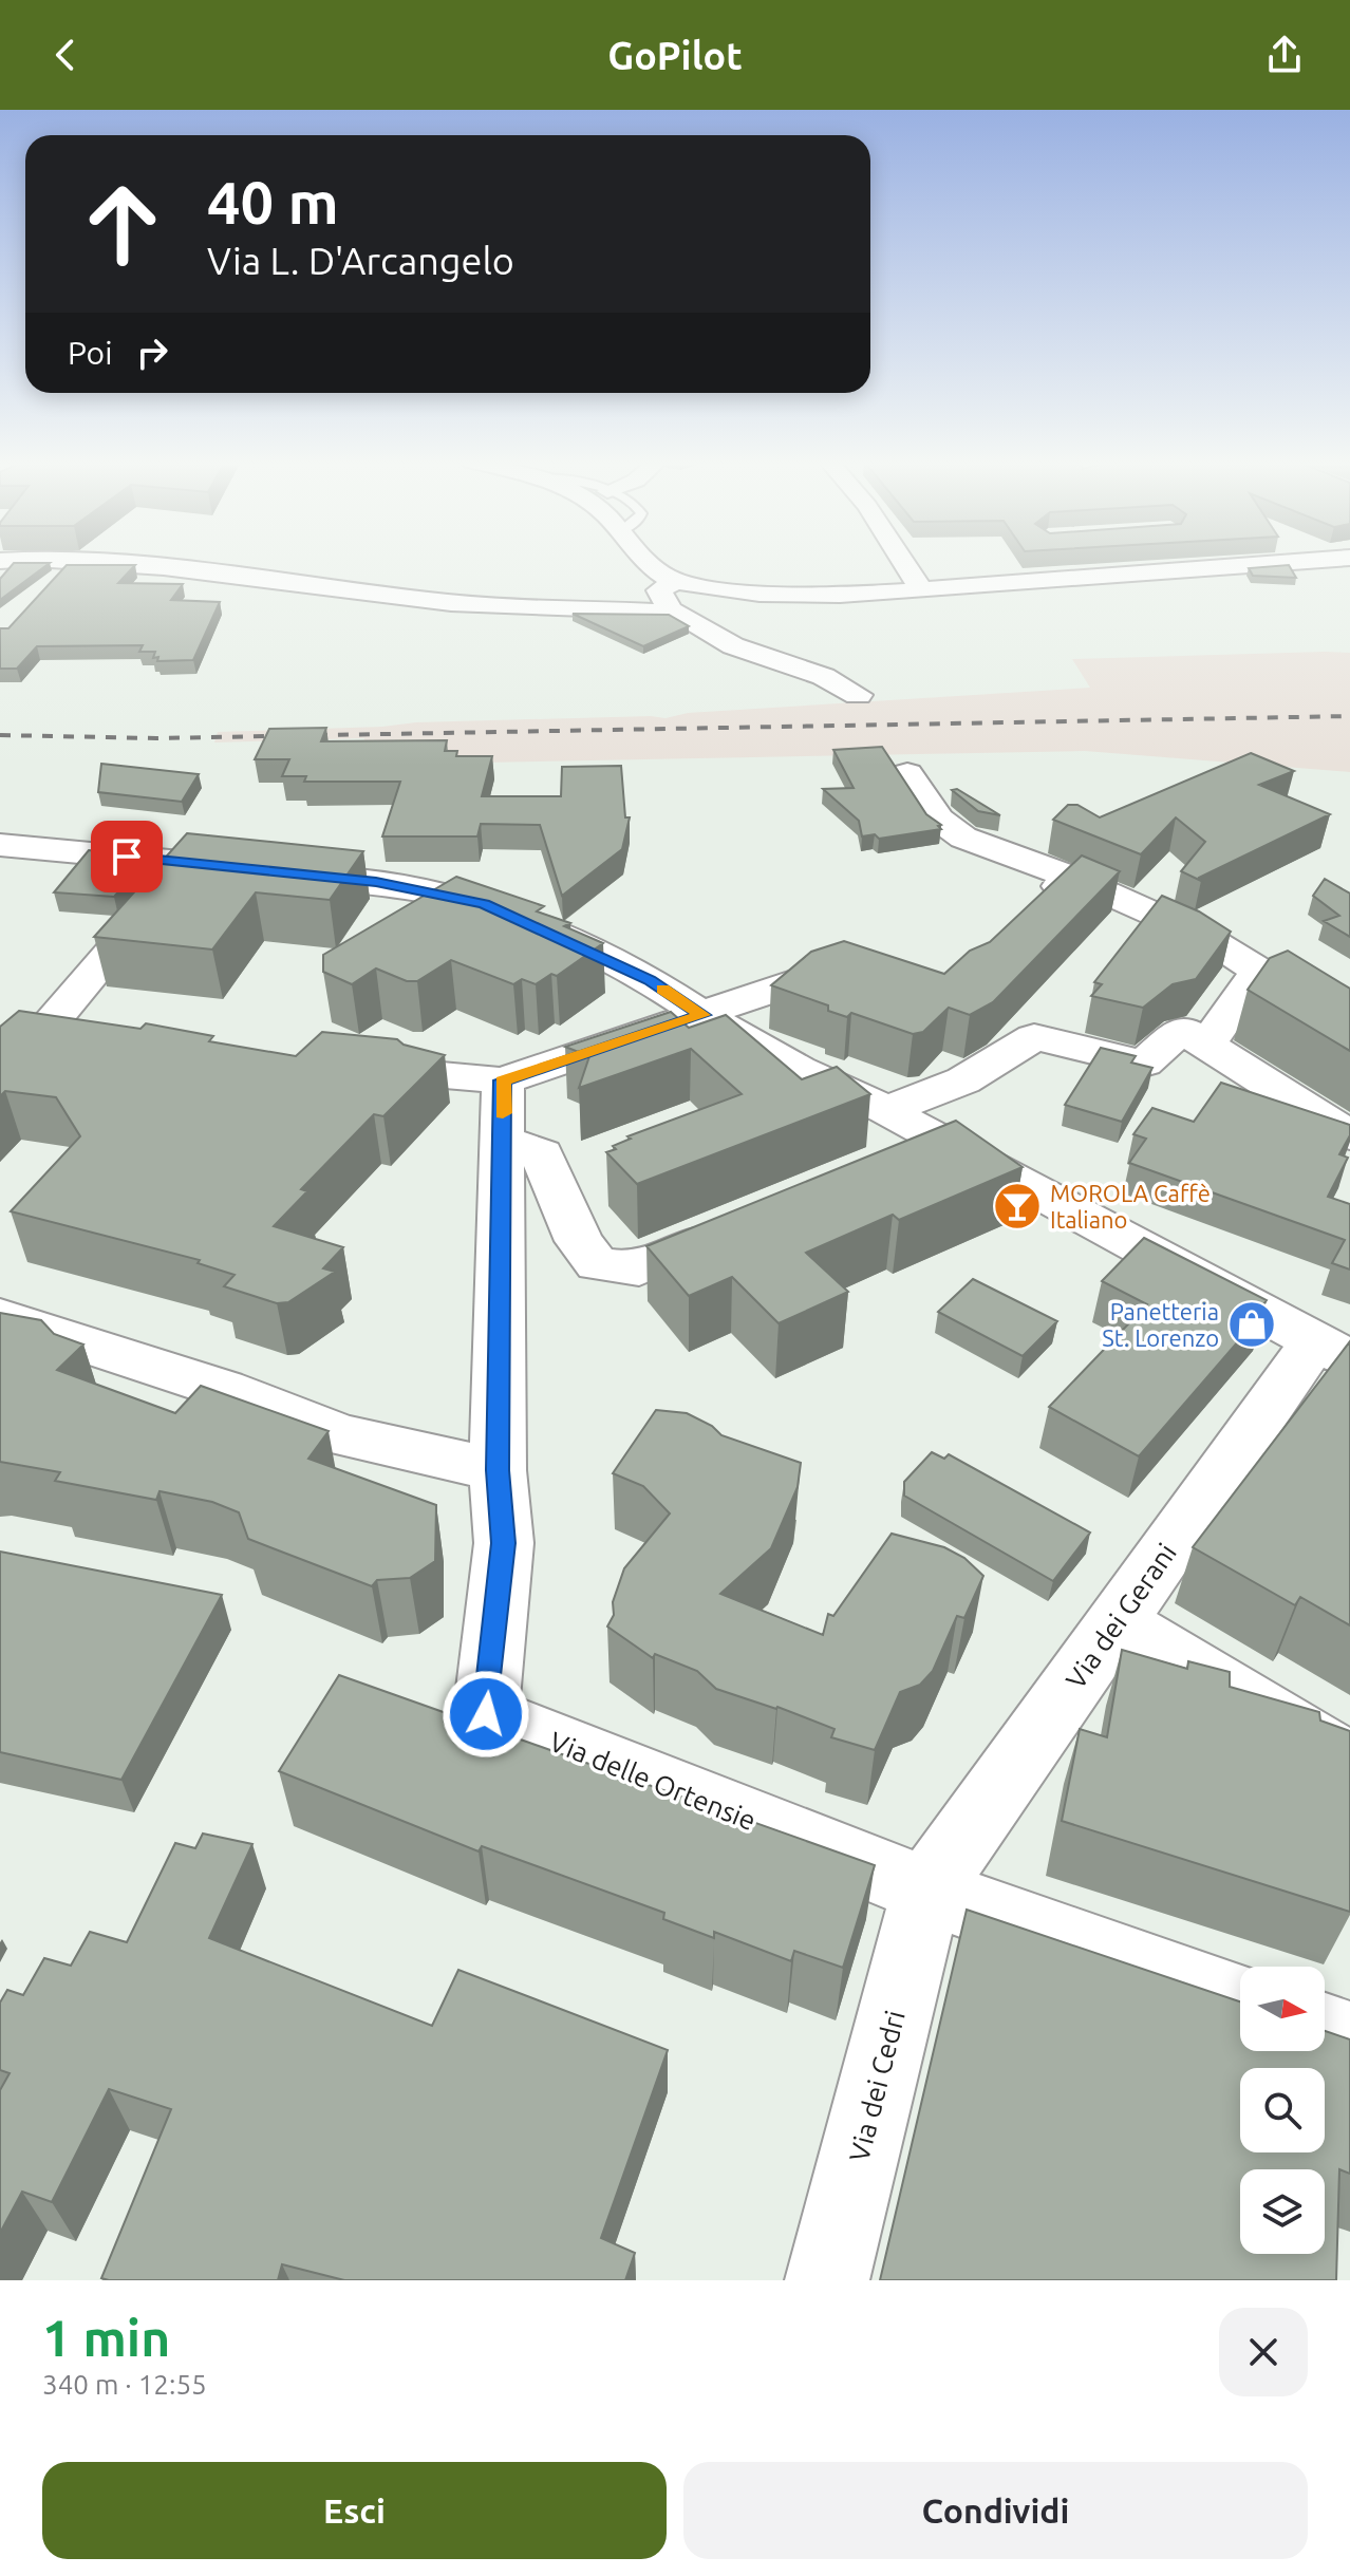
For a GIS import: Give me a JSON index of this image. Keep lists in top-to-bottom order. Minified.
{"streets":{"street":["Via dei Gerani","Via delle Ortensie","Via dei Cedri"]},"crossings":[["Via dei Gerani","Via delle Ortensie"],["Via dei Gerani","Via dei Cedri"],["Via delle Ortensie","Via dei Cedri"]],"places":{"bar":["MOROLA Caffè Italiano"],"shop":["Panetteria St. Lorenzo"]},"north":"right","page":{"header":"GoPilot","turn":["40 m","Via L. D'Arcangelo"],"then":"Poi","heading":["1 min","340 m · 12:55"],"buttons":["Esci","Condividi"]}}
